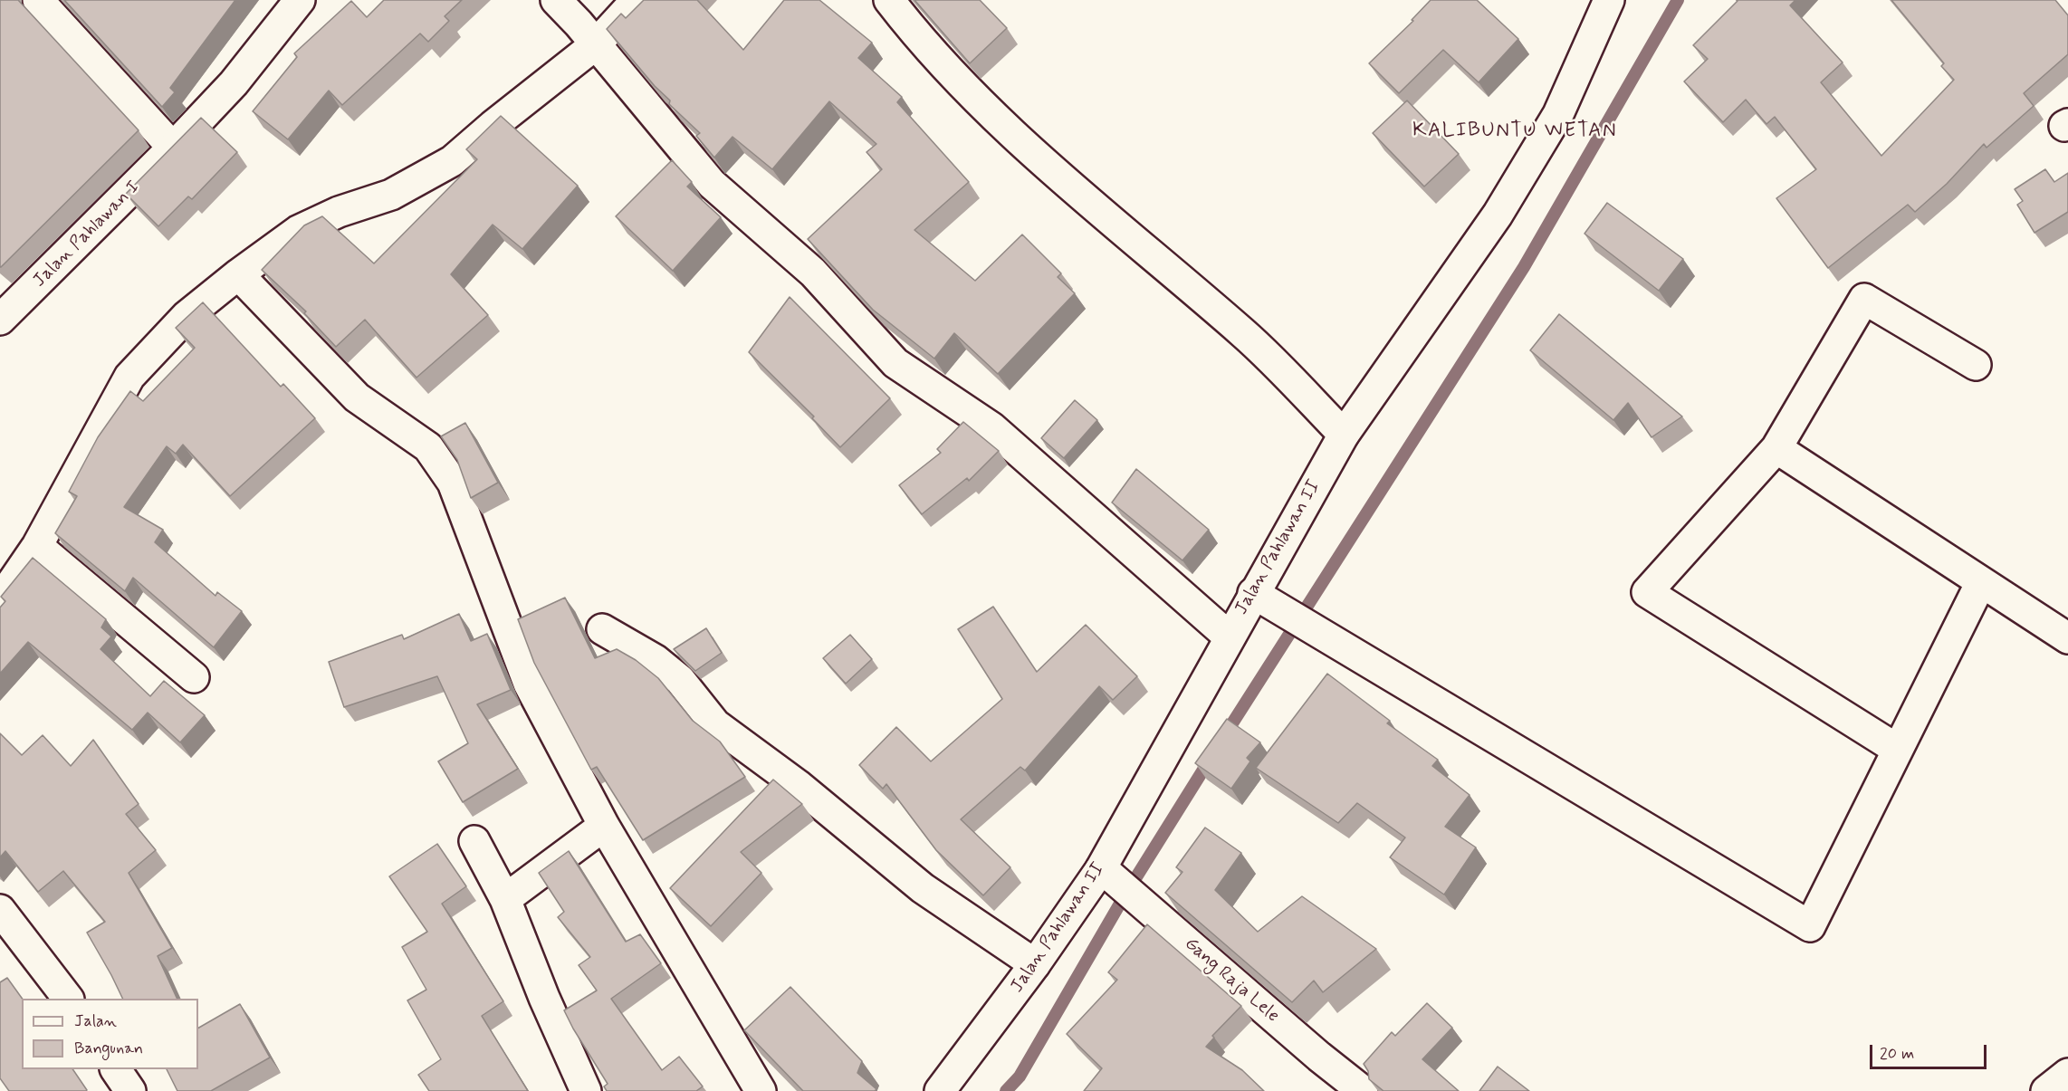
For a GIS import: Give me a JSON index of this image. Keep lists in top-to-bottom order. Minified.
{"streets":{"street":["Jalan Pahlawan I","Jalan Pahlawan II","Gang Raja Lele"]},"crossings":[["Jalan Pahlawan II","Gang Raja Lele"]],"districts":["KALIBUNTU WETAN"],"legend":["Jalan","Bangunan"],"scale_bar":"20 m"}
